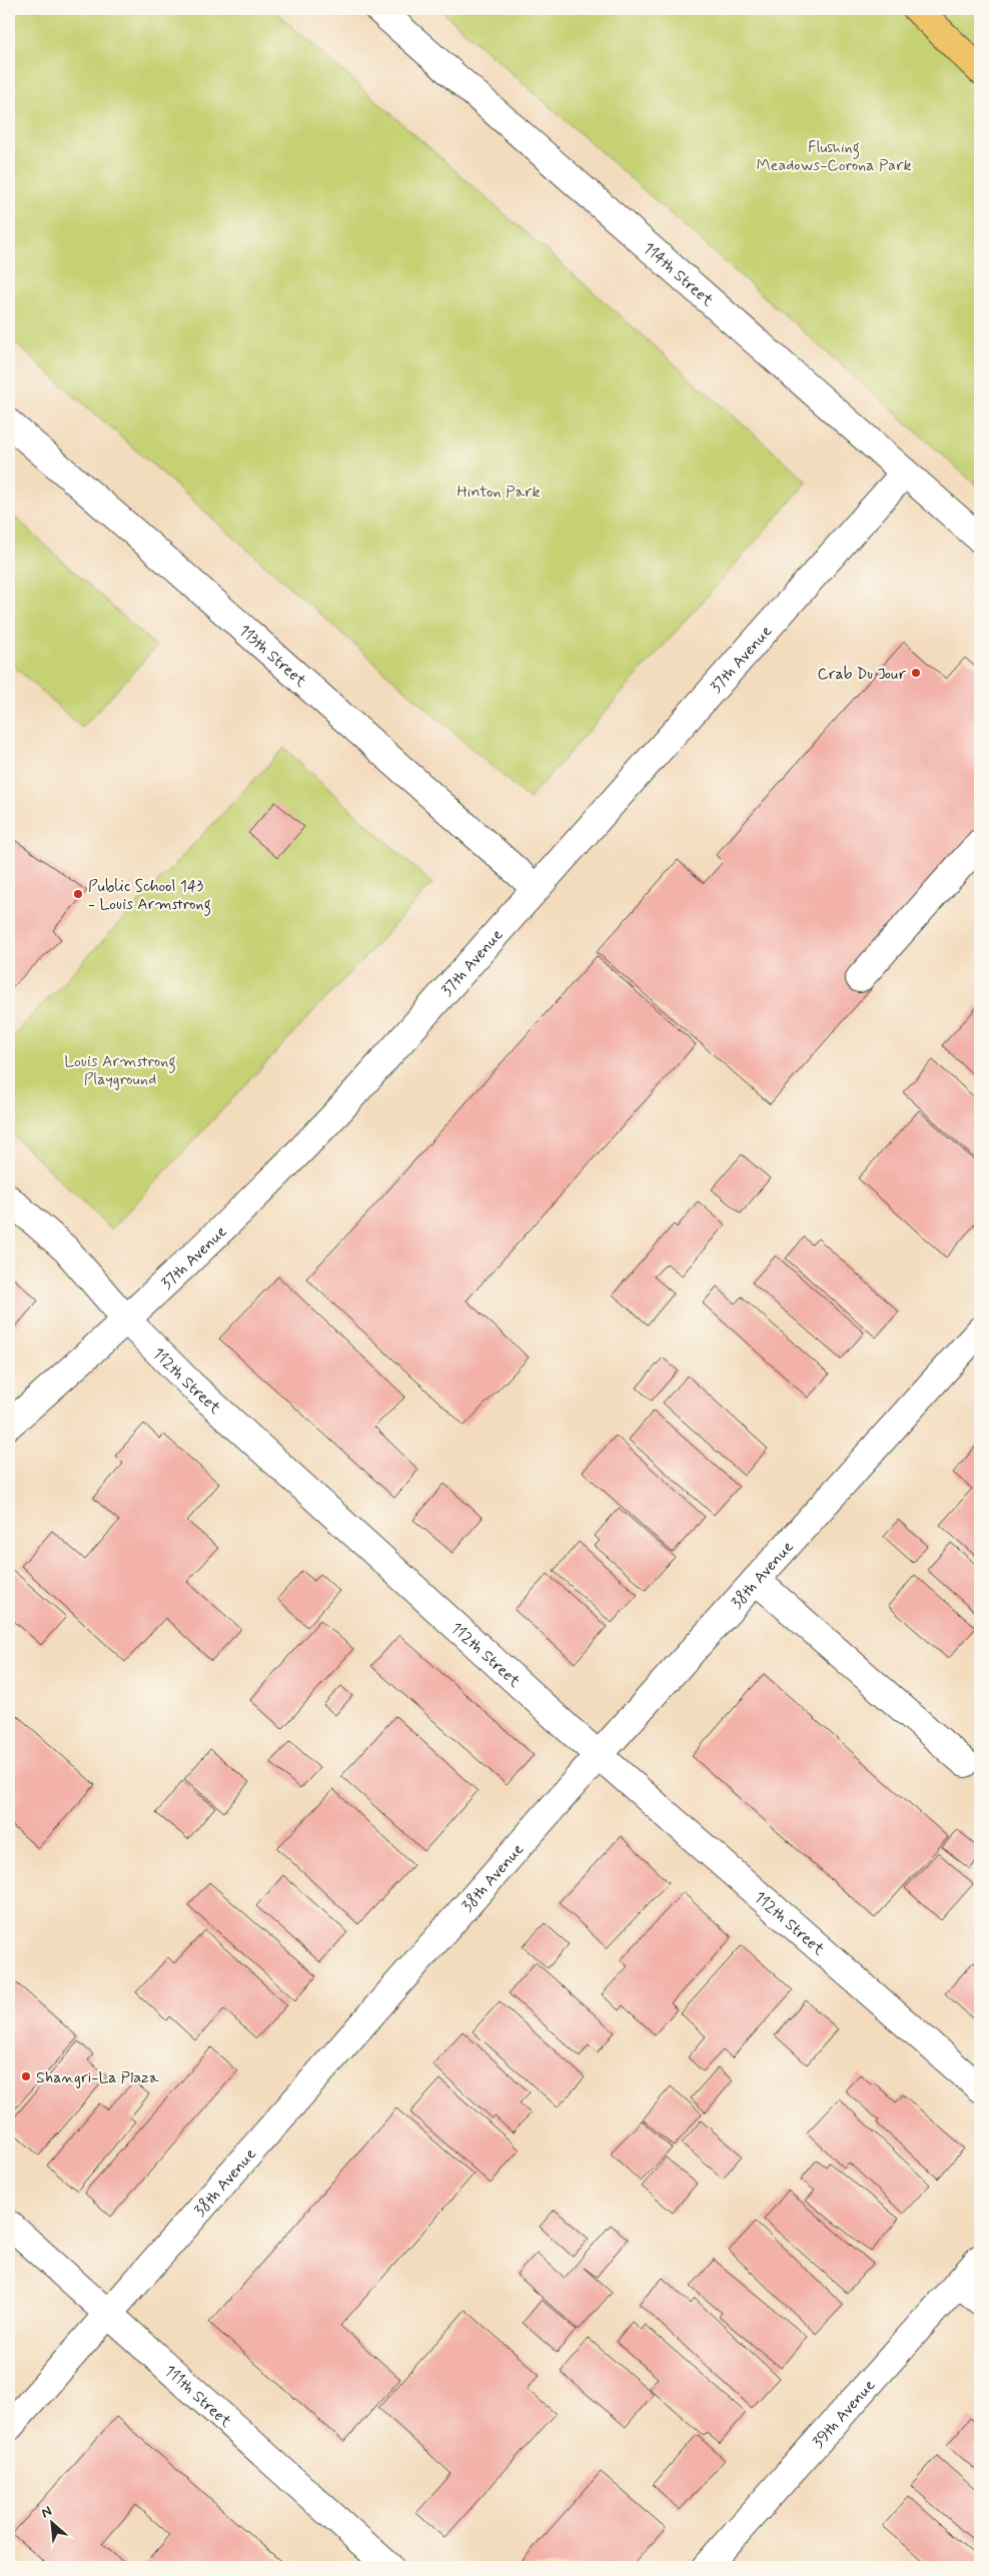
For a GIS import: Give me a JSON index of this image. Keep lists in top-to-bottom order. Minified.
{"streets":{"street":["114th Street","113th Street","37th Avenue","112th Street","38th Avenue","111th Street","39th Avenue"]},"crossings":[["114th Street","37th Avenue"],["113th Street","37th Avenue"],["37th Avenue","112th Street"],["112th Street","38th Avenue"],["38th Avenue","111th Street"]],"parks":["Flushing Meadows-Corona Park","Hinton Park","Louis Armstrong Playground"],"places":["Crab Du Jour","Public School 143 - Louis Armstrong","Shangri-La Plaza"],"north":"top left"}
